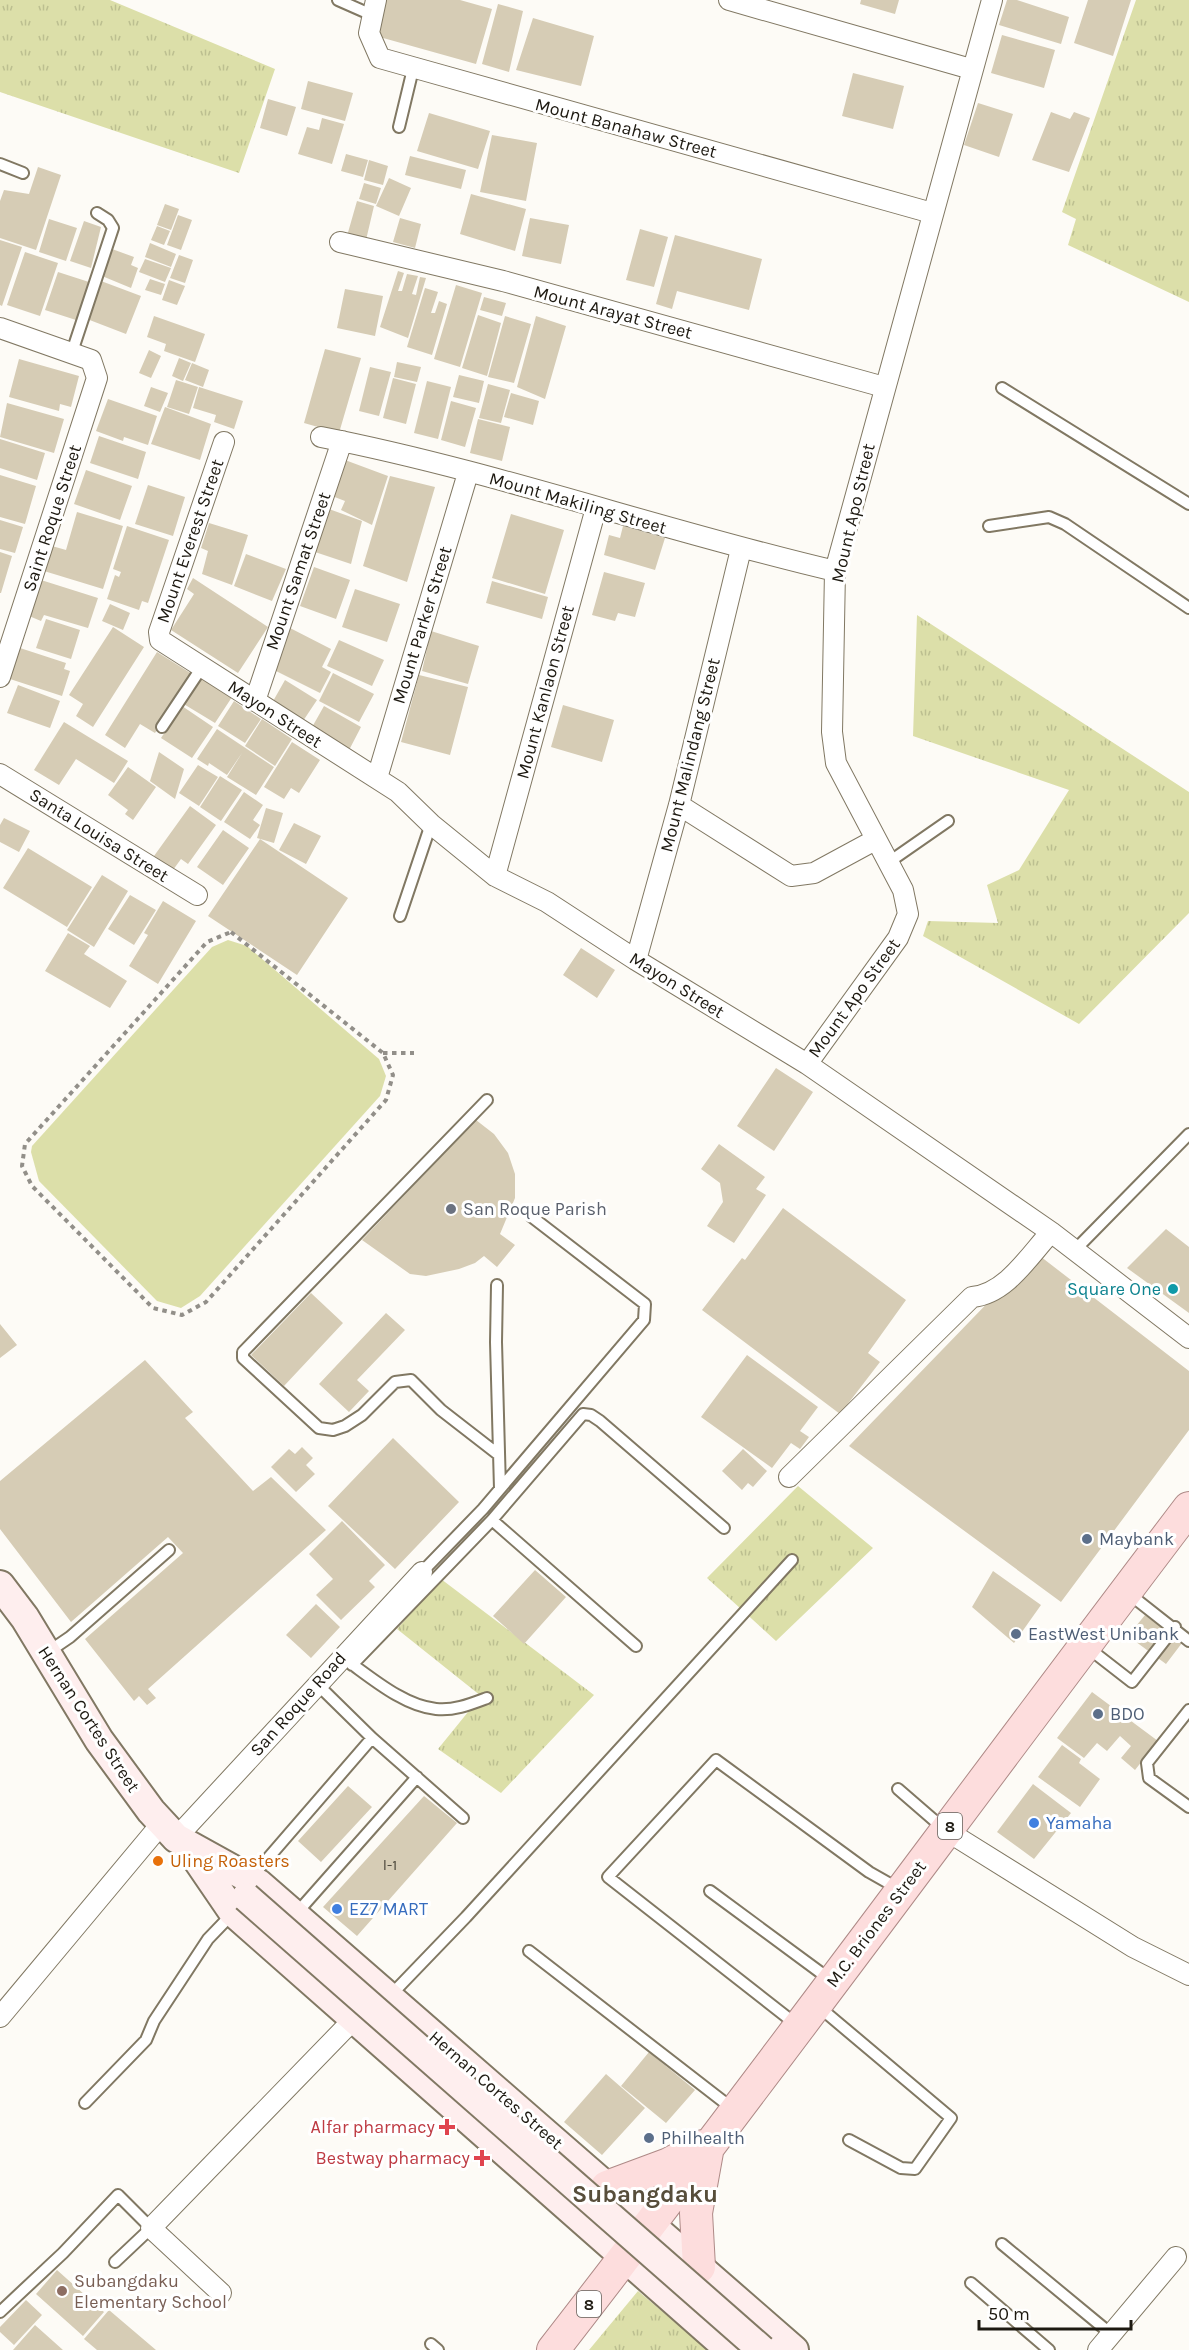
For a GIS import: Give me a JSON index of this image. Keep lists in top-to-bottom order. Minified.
{"streets":{"main road":["Hernan Cortes Street","8","M.C. Briones Street"],"street":["Mount Banahaw Street","Mount Arayat Street","Mount Makiling Street","Mount Apo Street","Saint Roque Street","Mount Everest Street","Mount Samat Street","Mount Parker Street","Mount Kanlaon Street","Mayon Street","Mount Malindang Street","Santa Louisa Street","San Roque Road"]},"crossings":[["Mount Banahaw Street","Mount Apo Street"],["Mount Arayat Street","Mount Apo Street"],["Mount Makiling Street","Mount Apo Street"],["Mount Makiling Street","Mount Samat Street"],["Mount Makiling Street","Mount Parker Street"],["Mount Makiling Street","Mount Kanlaon Street"],["Mount Makiling Street","Mount Malindang Street"],["Mount Apo Street","Mayon Street"],["Mount Everest Street","Mayon Street"],["Mount Samat Street","Mayon Street"],["Mount Parker Street","Mayon Street"],["Mount Kanlaon Street","Mayon Street"],["Mayon Street","Mount Malindang Street"],["San Roque Road","Hernan Cortes Street"],["Hernan Cortes Street","8"],["Hernan Cortes Street","M.C. Briones Street"],["8","M.C. Briones Street"]],"districts":["Subangdaku"],"places":{"other":["San Roque Parish","Square One","Maybank","EastWest Unibank","BDO","Yamaha","Uling Roasters","EZ7 MART","Philhealth","Subangdaku Elementary School"],"health":["Alfar pharmacy","Bestway pharmacy"]},"house_numbers":["l-1"],"scale_bar":"50 m"}
